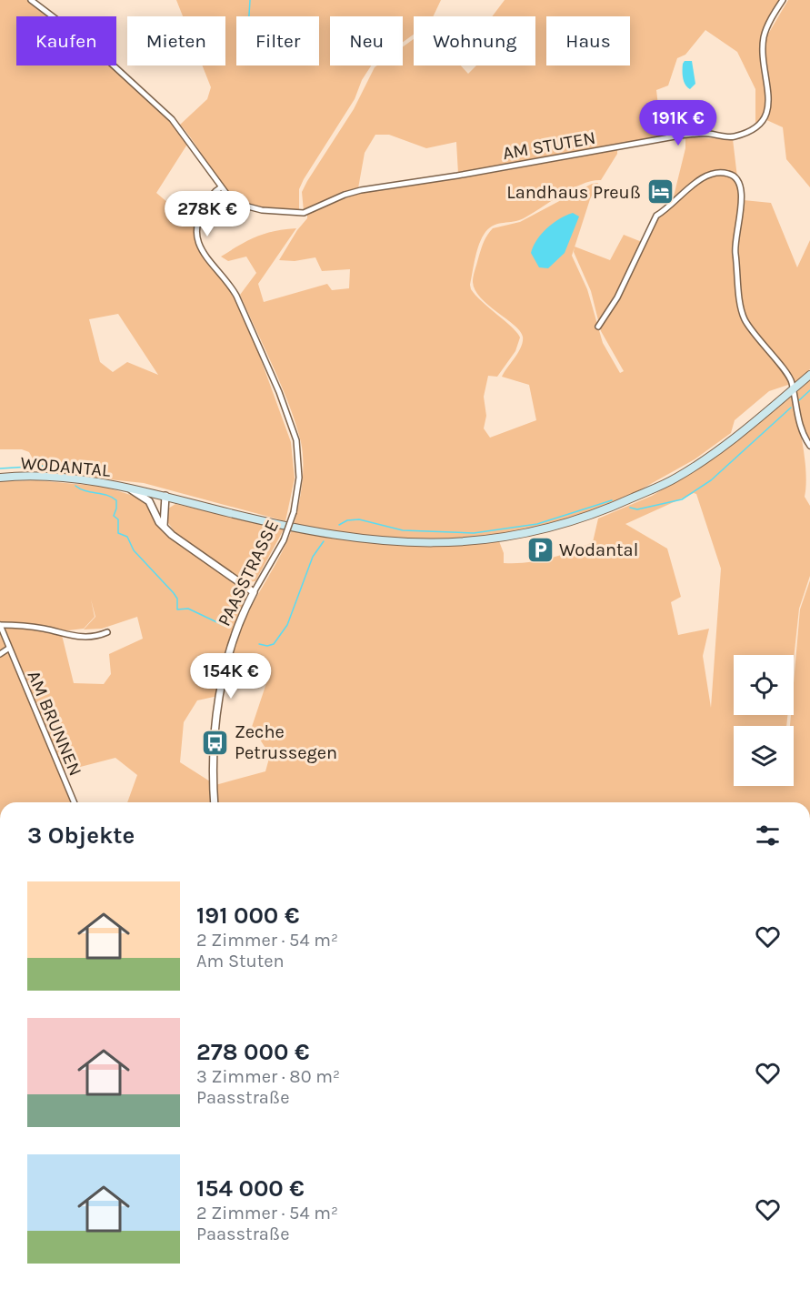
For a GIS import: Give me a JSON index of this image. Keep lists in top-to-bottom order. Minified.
{"streets":{"main road":["WODANTAL"],"street":["AM STUTEN","PAASSTRASSE","AM BRUNNEN"]},"crossings":[["AM STUTEN","PAASSTRASSE"],["WODANTAL","PAASSTRASSE"]],"places":{"hotel":["Landhaus Preuß"],"parking":["Wodantal"],"bus stop":["Zeche Petrussegen"]},"page":{"chip":["Kaufen","Mieten","Filter","Neu","Wohnung","Haus"],"price":["191K €","278K €","154K €"],"heading":"3 Objekte","list":[{"name":"191 000 €","note":"2 Zimmer · 54 m² · Am Stuten"},{"name":"278 000 €","note":"3 Zimmer · 80 m² · Paasstraße"},{"name":"154 000 €","note":"2 Zimmer · 54 m² · Paasstraße"}]}}
